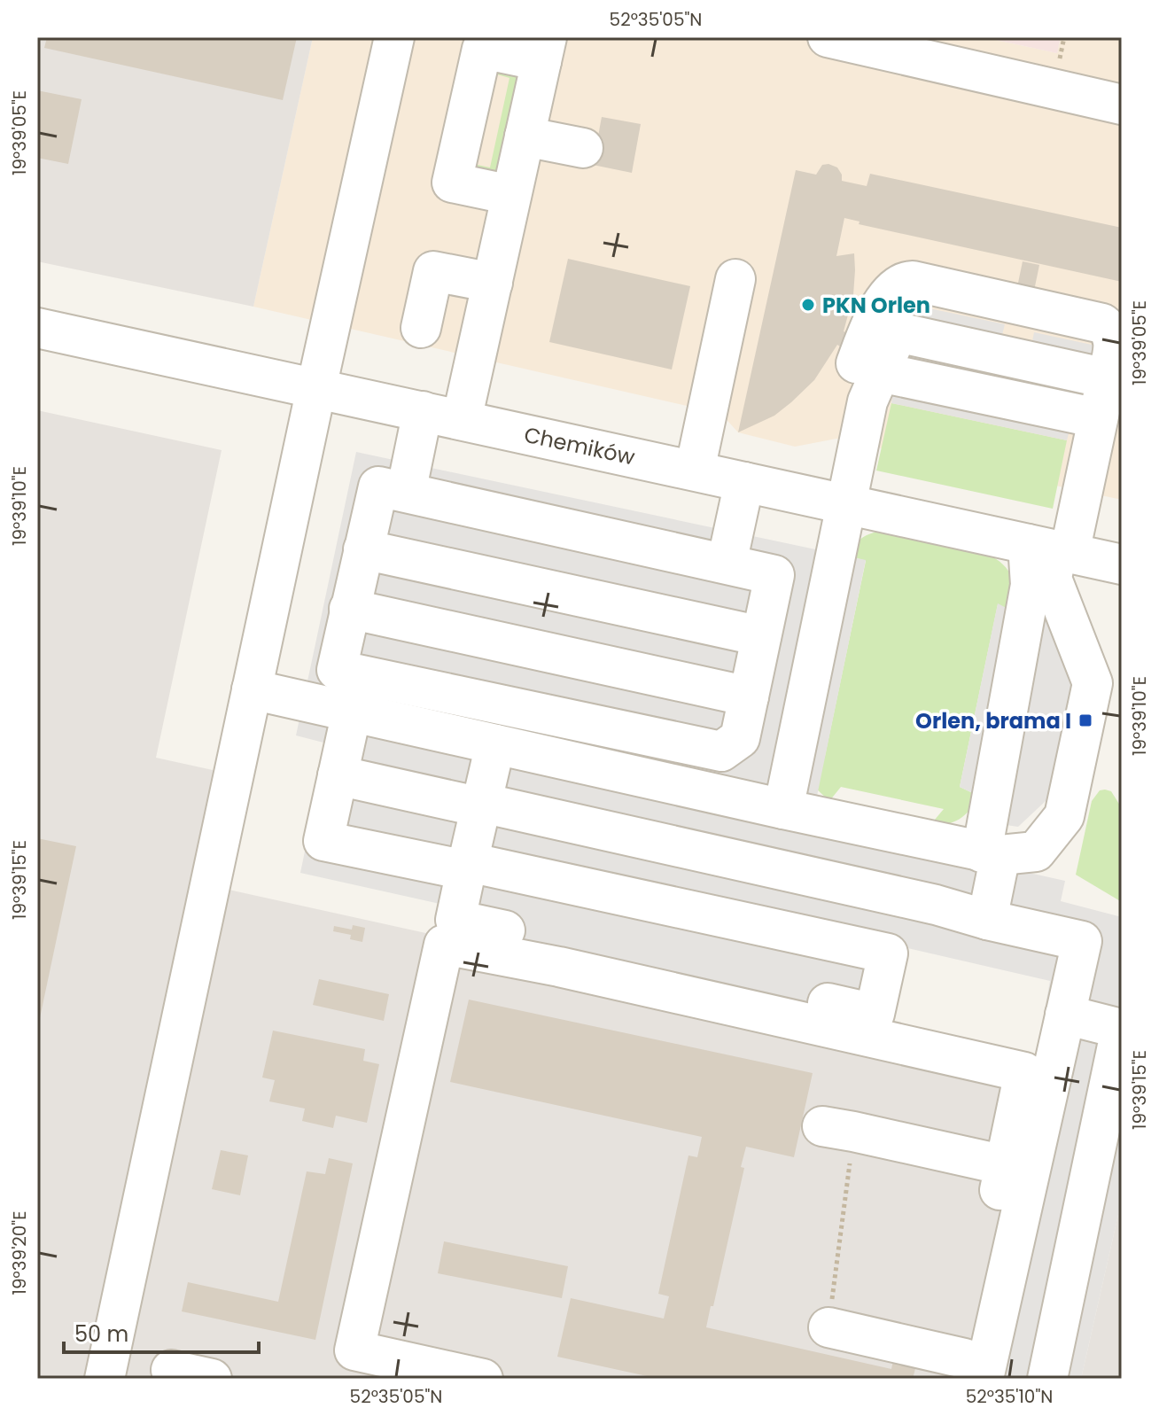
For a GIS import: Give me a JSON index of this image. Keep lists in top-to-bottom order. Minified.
{"streets":{"street":["Chemików"]},"places":{"other":["PKN Orlen"],"transit":["Orlen, brama I"]},"scale_bar":"50 m","coordinates":["52°35'05\"N","19°39'05\"E","19°39'10\"E","19°39'15\"E","19°39'20\"E","52°35'10\"N"]}
